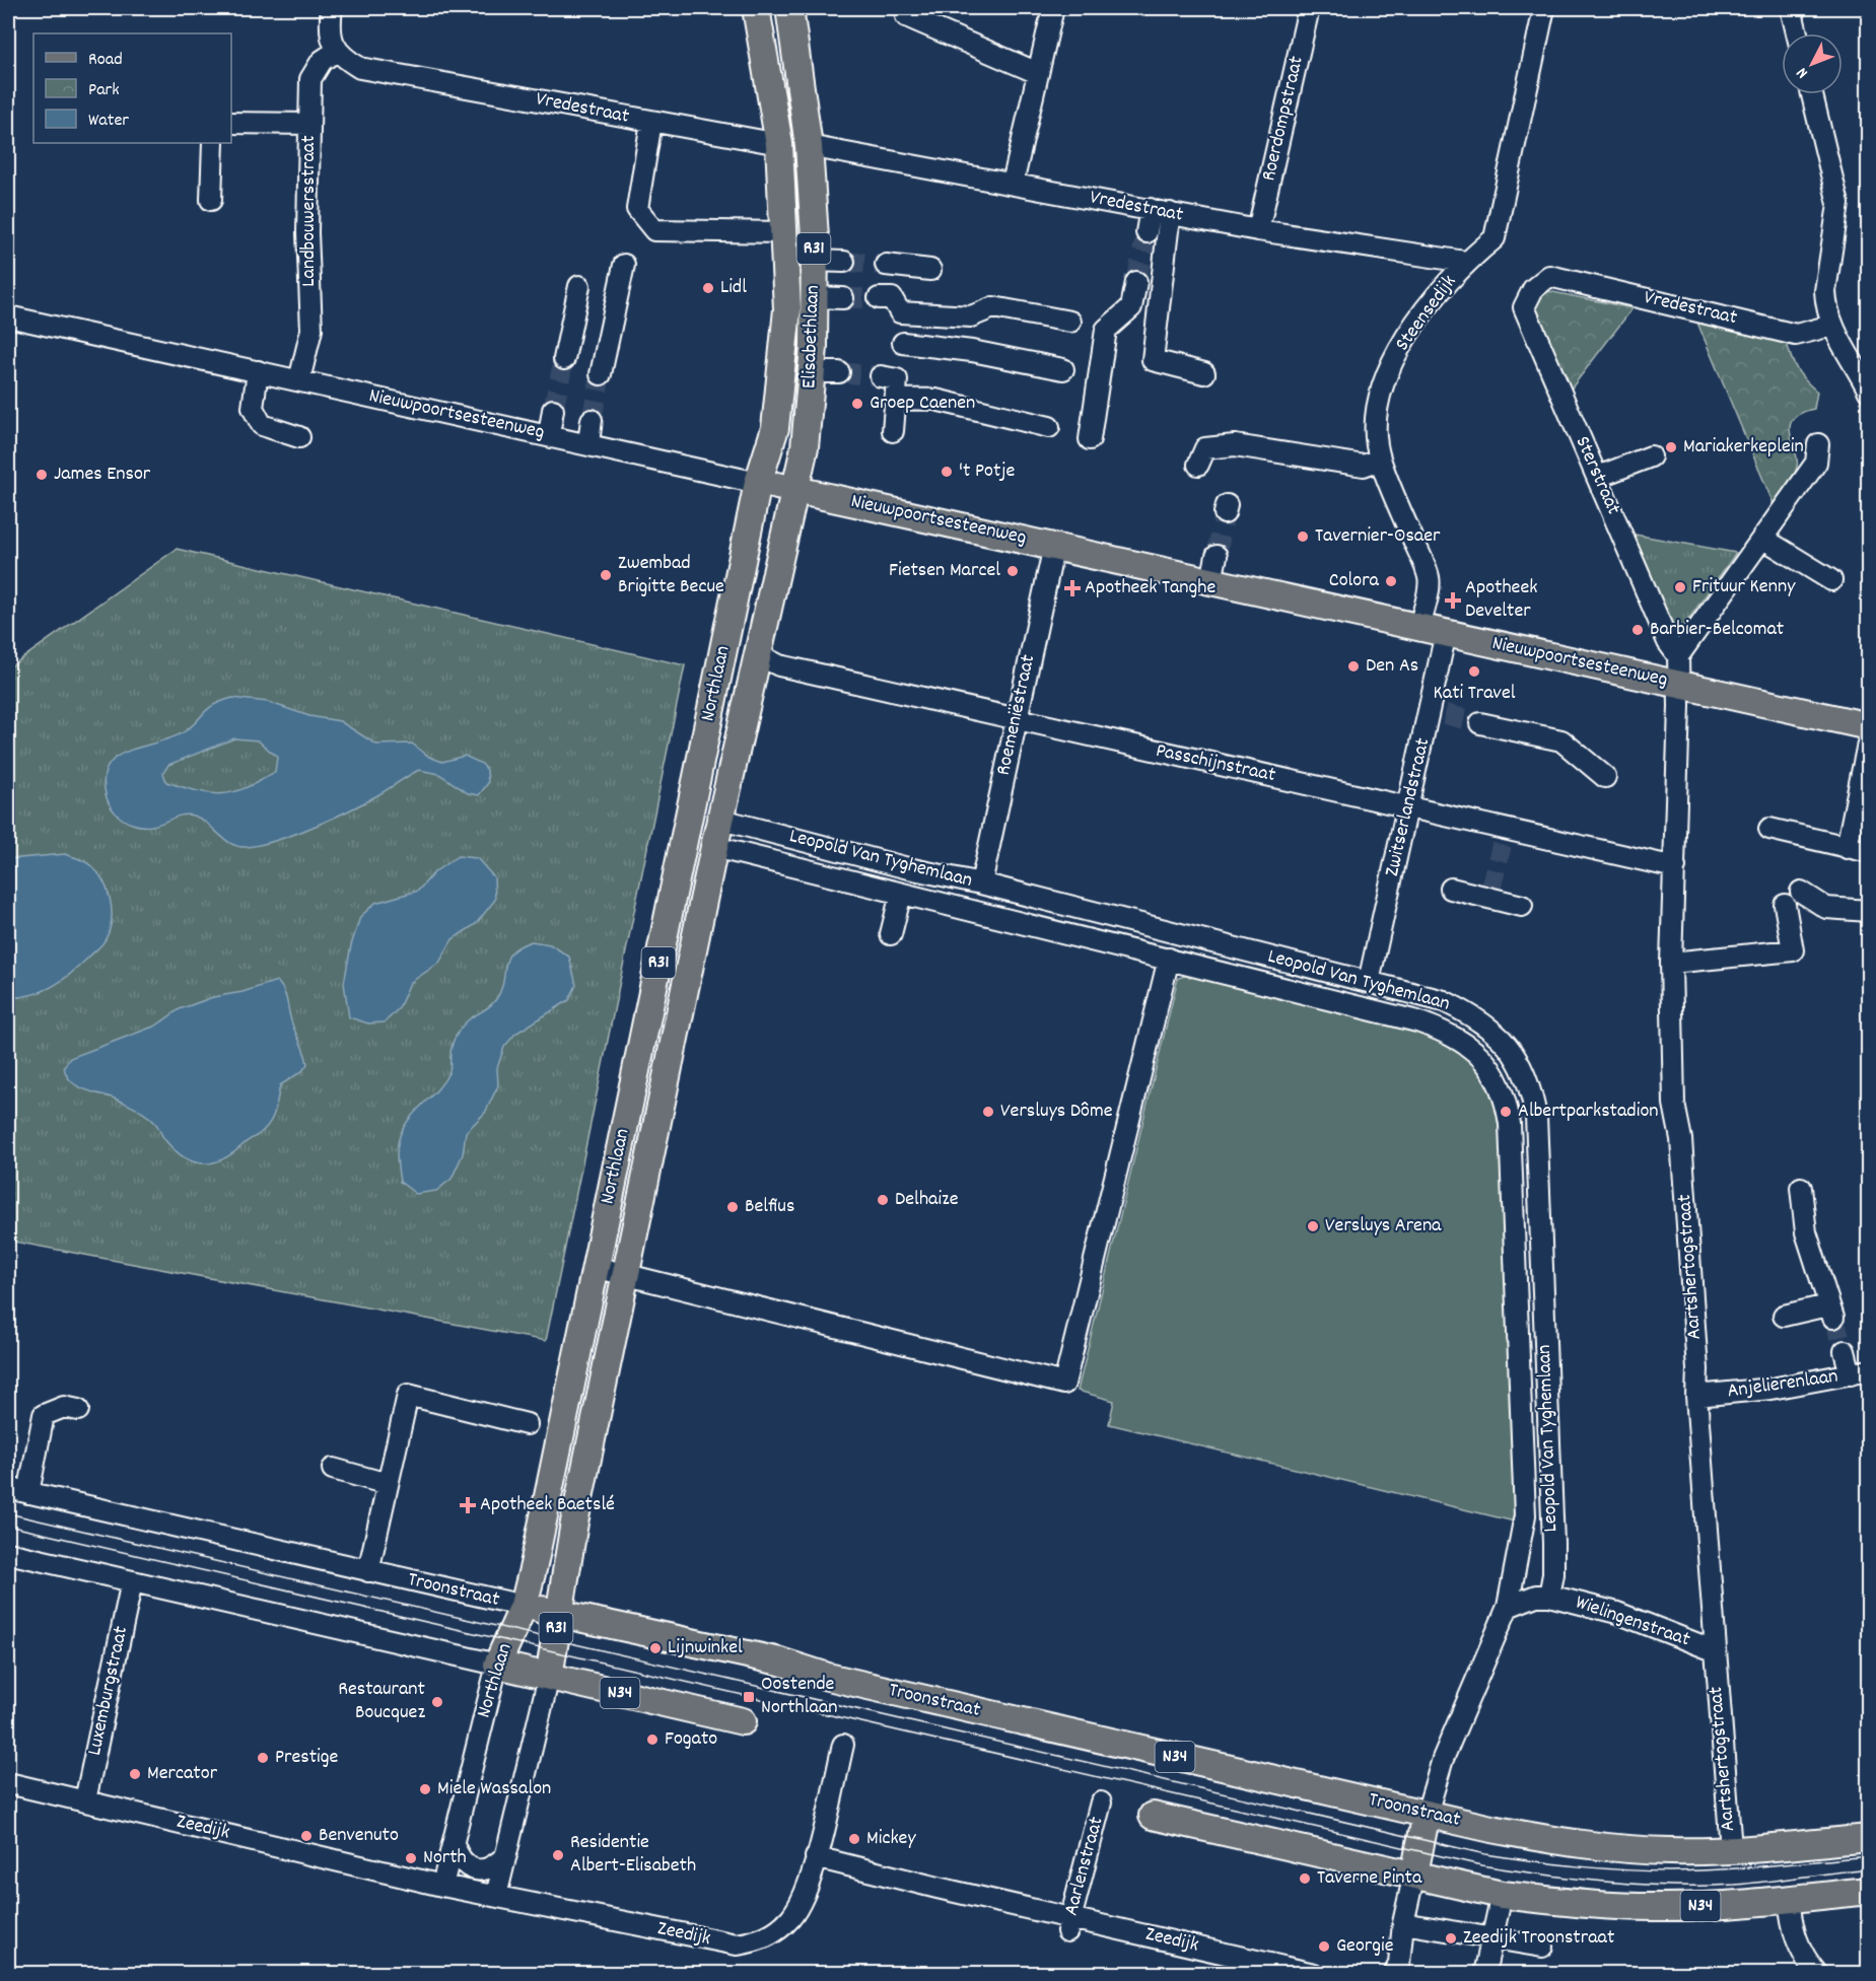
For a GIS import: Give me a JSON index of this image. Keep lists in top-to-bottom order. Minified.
{"streets":{"main road":["R31","Elisabethlaan","Nieuwpoortsesteenweg","Northlaan","Troonstraat","N34"],"street":["Vredestraat","Roerdompstraat","Landbouwersstraat","Steensedijk","Sterstraat","Roemeniëstraat","Passchijnstraat","Zwitserlandstraat","Leopold Van Tyghemlaan","Aartshertogstraat","Anjelierenlaan","Wielingenstraat","Luxemburgstraat","Zeedijk","Aarlenstraat"]},"crossings":[["Vredestraat","Roerdompstraat"],["Vredestraat","Landbouwersstraat"],["Vredestraat","Steensedijk"],["Vredestraat","Elisabethlaan"],["Vredestraat","Sterstraat"],["Landbouwersstraat","Nieuwpoortsesteenweg"],["Steensedijk","Nieuwpoortsesteenweg"],["Elisabethlaan","Nieuwpoortsesteenweg"],["Elisabethlaan","Northlaan"],["Nieuwpoortsesteenweg","Northlaan"],["Nieuwpoortsesteenweg","Roemeniëstraat"],["Nieuwpoortsesteenweg","Zwitserlandstraat"],["Nieuwpoortsesteenweg","Aartshertogstraat"],["Northlaan","Passchijnstraat"],["Northlaan","Leopold Van Tyghemlaan"],["Northlaan","Troonstraat"],["Northlaan","N34"],["Northlaan","Zeedijk"],["Roemeniëstraat","Passchijnstraat"],["Roemeniëstraat","Leopold Van Tyghemlaan"],["Passchijnstraat","Zwitserlandstraat"],["Passchijnstraat","Aartshertogstraat"],["Zwitserlandstraat","Leopold Van Tyghemlaan"],["Leopold Van Tyghemlaan","Troonstraat"],["Leopold Van Tyghemlaan","Wielingenstraat"],["Aartshertogstraat","Anjelierenlaan"],["Aartshertogstraat","Troonstraat"],["Aartshertogstraat","Wielingenstraat"],["Luxemburgstraat","Zeedijk"],["Zeedijk","Aarlenstraat"]],"places":{"other":["Lidl","Groep Caenen","Mariakerkeplein","'t Potje","James Ensor","Tavernier-Osaer","Fietsen Marcel","Zwembad Brigitte Becue","Colora","Frituur Kenny","Barbier-Belcomat","Den As","Kati Travel","Versluys Dôme","Albertparkstadion","Delhaize","Belfius","Versluys Arena","Lijnwinkel","Restaurant Boucquez","Fogato","Prestige","Mercator","Miele Wassalon","Benvenuto","Mickey","Residentie Albert-Elisabeth","North","Taverne Pinta","Zeedijk Troonstraat","Georgie"],"health":["Apotheek Tanghe","Apotheek Develter","Apotheek Baetslé"],"transit":["Oostende Northlaan"]},"legend":["Road","Park","Water"],"north":"bottom left"}
